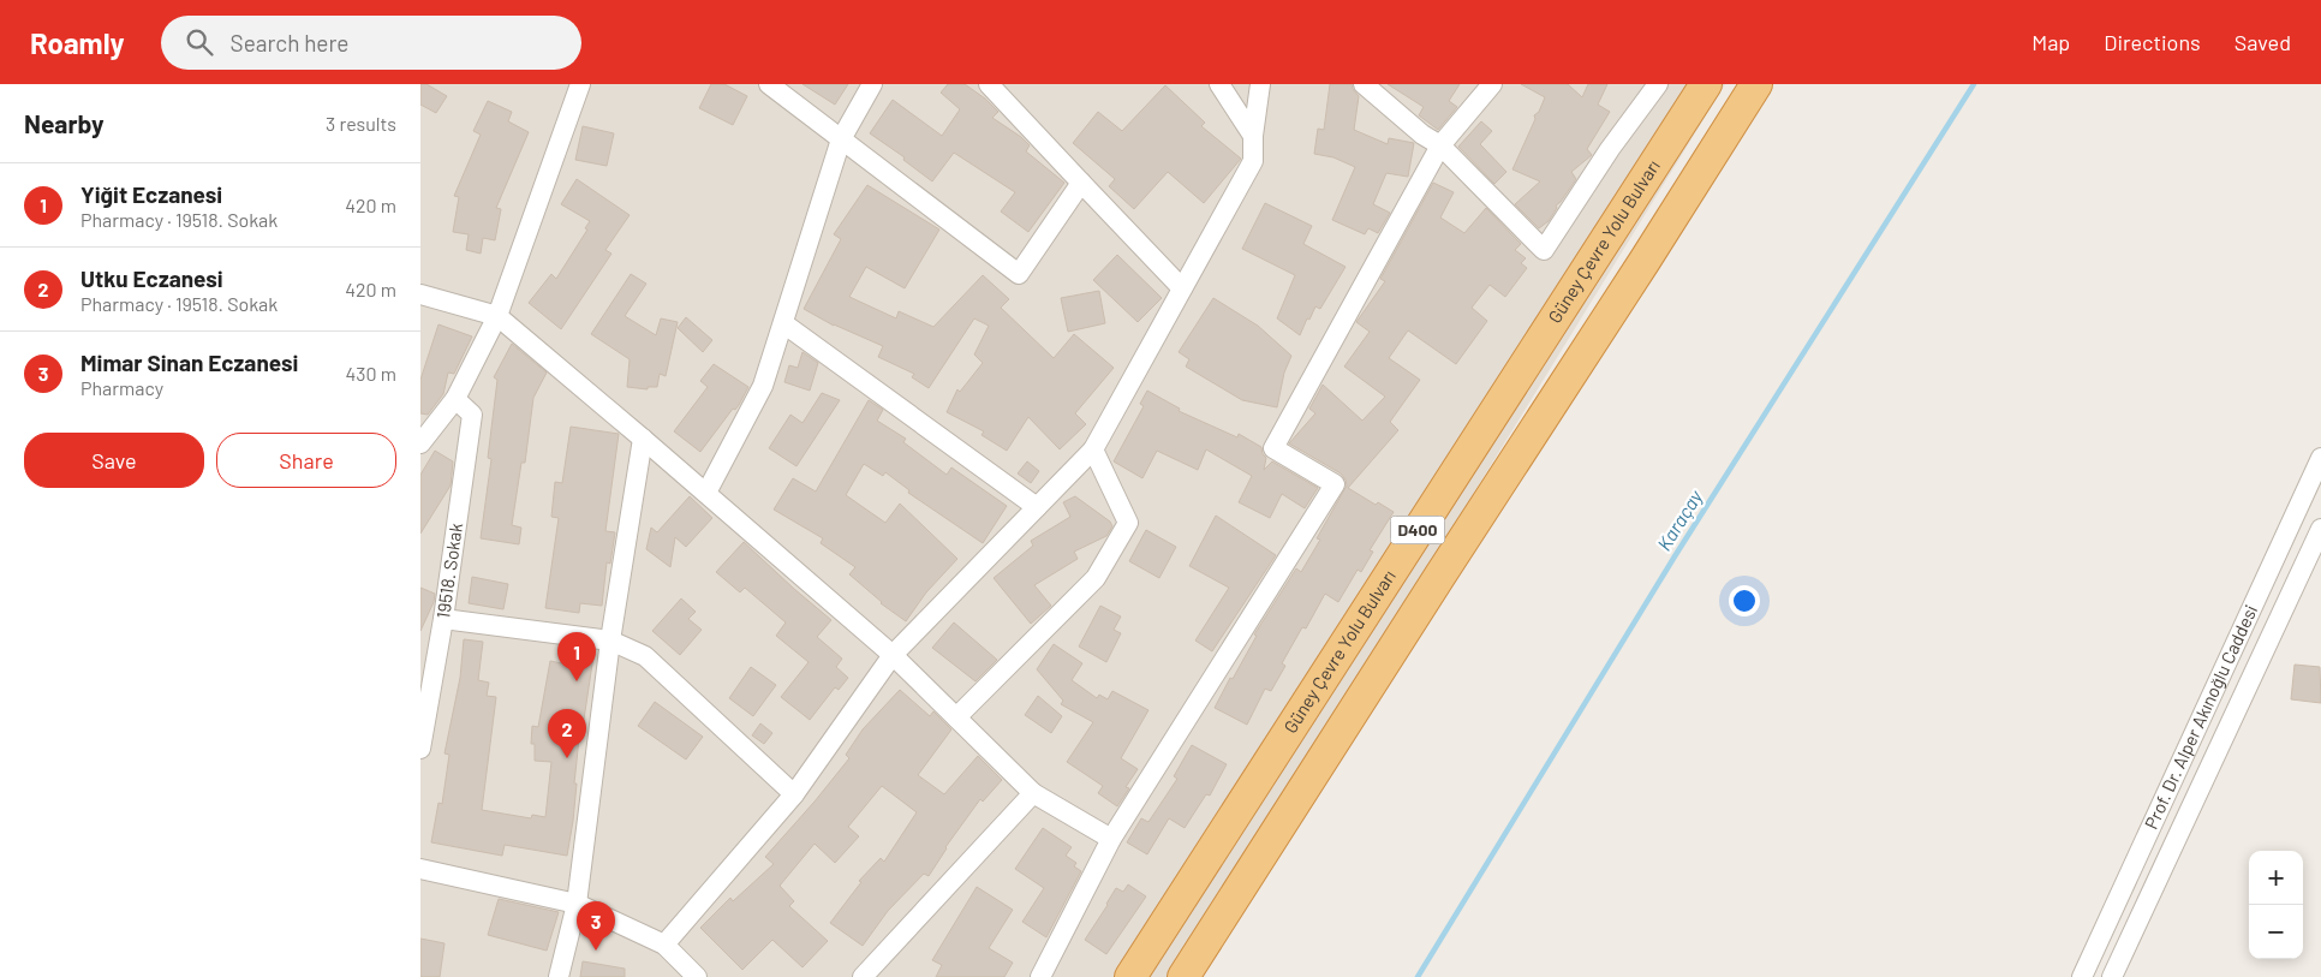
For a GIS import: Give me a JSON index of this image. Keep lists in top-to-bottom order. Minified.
{"streets":{"highway":["Güney Çevre Yolu Bulvarı","D400"],"street":["19518. Sokak","Prof. Dr. Alper Akınoğlu Caddesi"]},"water":["Karaçay"],"page":{"header":"Roamly","search":"Search here","nav":["Map","Directions","Saved"],"heading":["Nearby","3 results"],"list":[{"mark":"1","name":"Yiğit Eczanesi","note":"Pharmacy · 19518. Sokak","value":"420 m"},{"mark":"2","name":"Utku Eczanesi","note":"Pharmacy · 19518. Sokak","value":"420 m"},{"mark":"3","name":"Mimar Sinan Eczanesi","note":"Pharmacy","value":"430 m"}],"buttons":["Save","Share"],"pins":["1","2","3"],"map_buttons":["+","−"]}}
